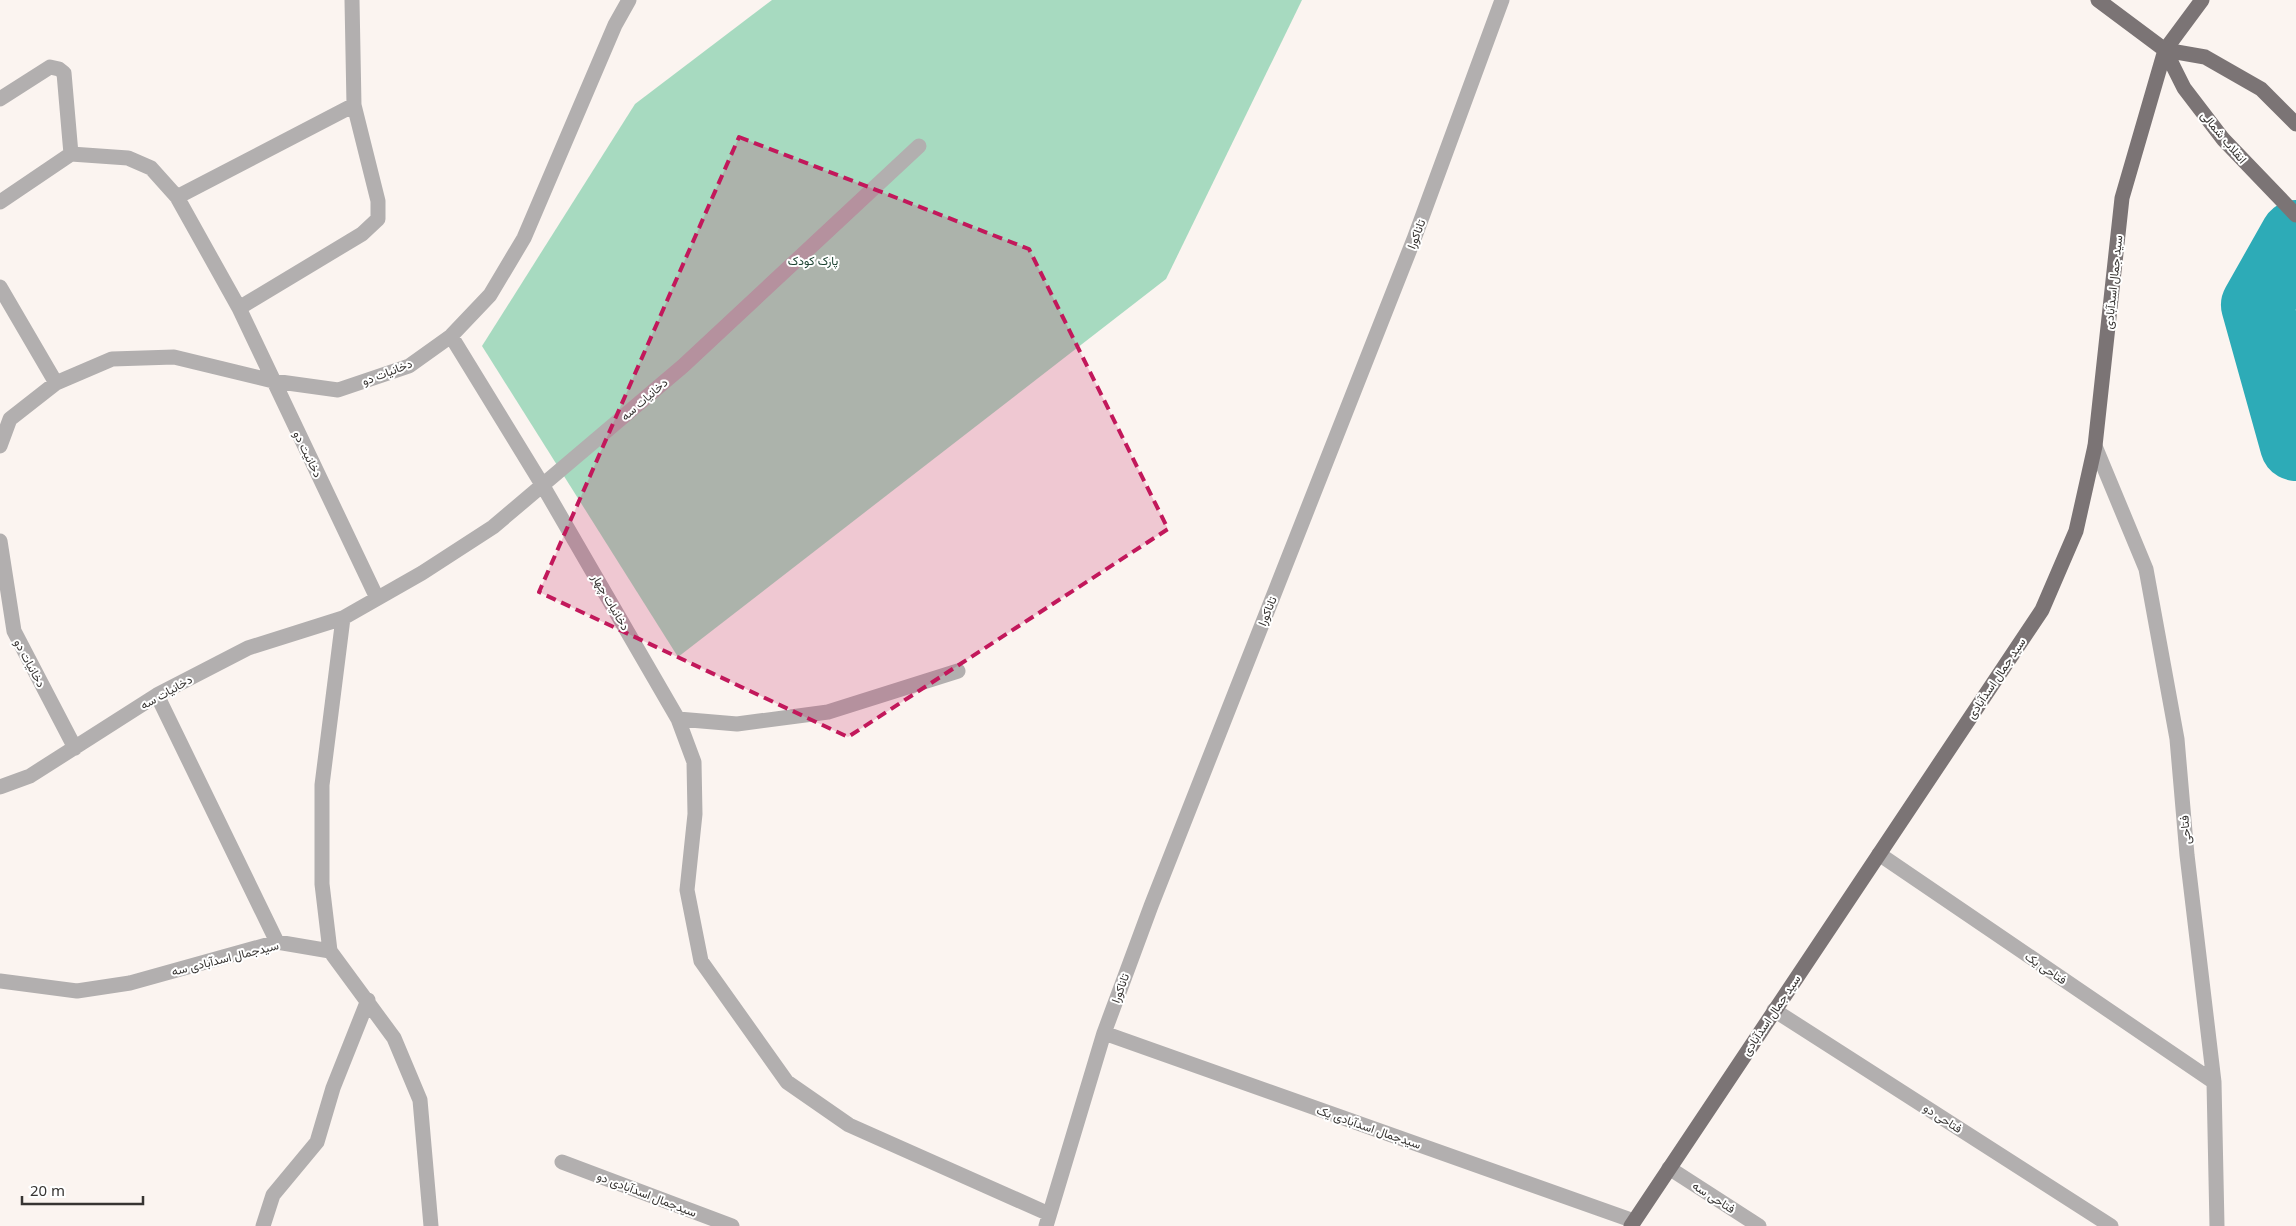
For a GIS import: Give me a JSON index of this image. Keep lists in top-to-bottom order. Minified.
{"streets":{"main road":["انقلاب شمالی","سید جمال اسدآبادی"],"street":["تاناکورا","دخانیات دو","دخانیات سه","دخانیت دو","دخانیات چهار","فتاحی","سیدجمال اسدآبادی سه","فتاحی یک","فتاحی دو","سیدجمال اسدآبادی یک","سیدجمال اسدآبادی دو","فتاحی سه"]},"crossings":[["انقلاب شمالی","سید جمال اسدآبادی"],["تاناکورا","دخانیات چهار"],["تاناکورا","سیدجمال اسدآبادی یک"],["سید جمال اسدآبادی","فتاحی"],["سید جمال اسدآبادی","فتاحی یک"],["سید جمال اسدآبادی","فتاحی دو"],["سید جمال اسدآبادی","سیدجمال اسدآبادی یک"],["سید جمال اسدآبادی","فتاحی سه"],["دخانیات دو","دخانیات سه"],["دخانیات دو","دخانیت دو"],["دخانیات دو","دخانیات چهار"],["دخانیات سه","دخانیت دو"],["دخانیات سه","دخانیات چهار"],["فتاحی","فتاحی یک"]],"parks":["پارک کودک"],"scale_bar":"20 m"}
